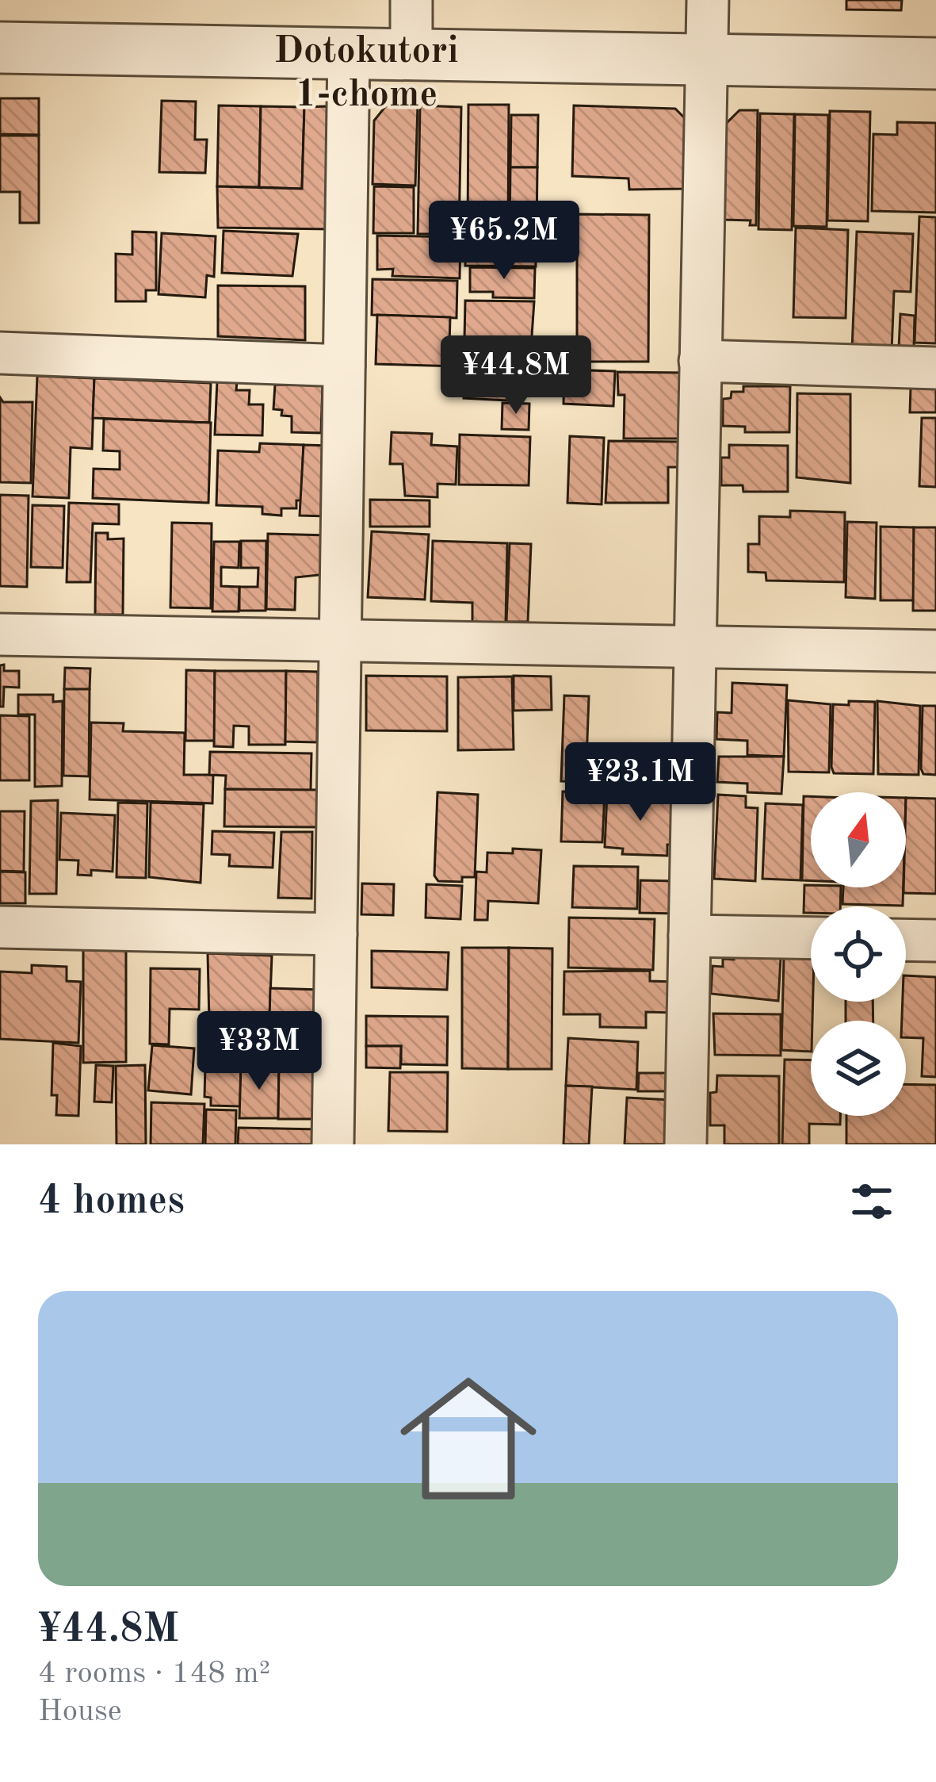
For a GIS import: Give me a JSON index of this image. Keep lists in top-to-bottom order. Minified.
{"districts":["Dotokutori 1-chome"],"north":"top","page":{"price":["¥65.2M","¥44.8M","¥23.1M","¥33M"],"heading":"4 homes","list":[{"name":"¥44.8M","note":"4 rooms · 148 m² · House"}]}}
